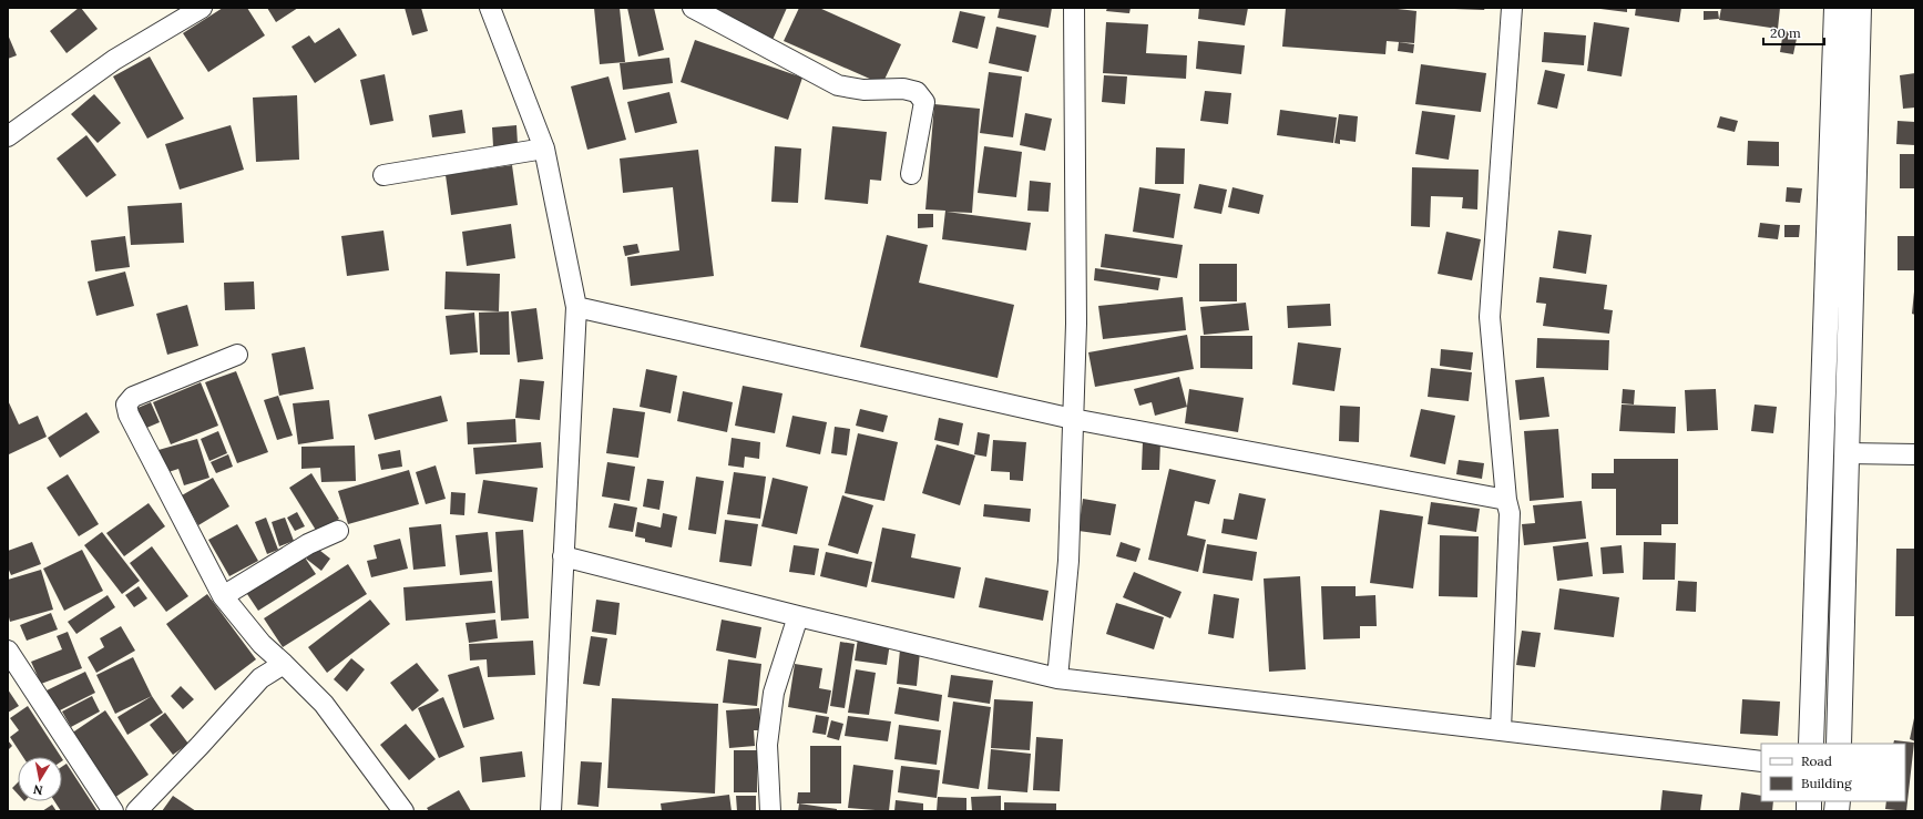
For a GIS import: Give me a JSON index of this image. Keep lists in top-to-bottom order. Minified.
{"legend":["Road","Building"],"scale_bar":"20 m","north":"bottom"}
